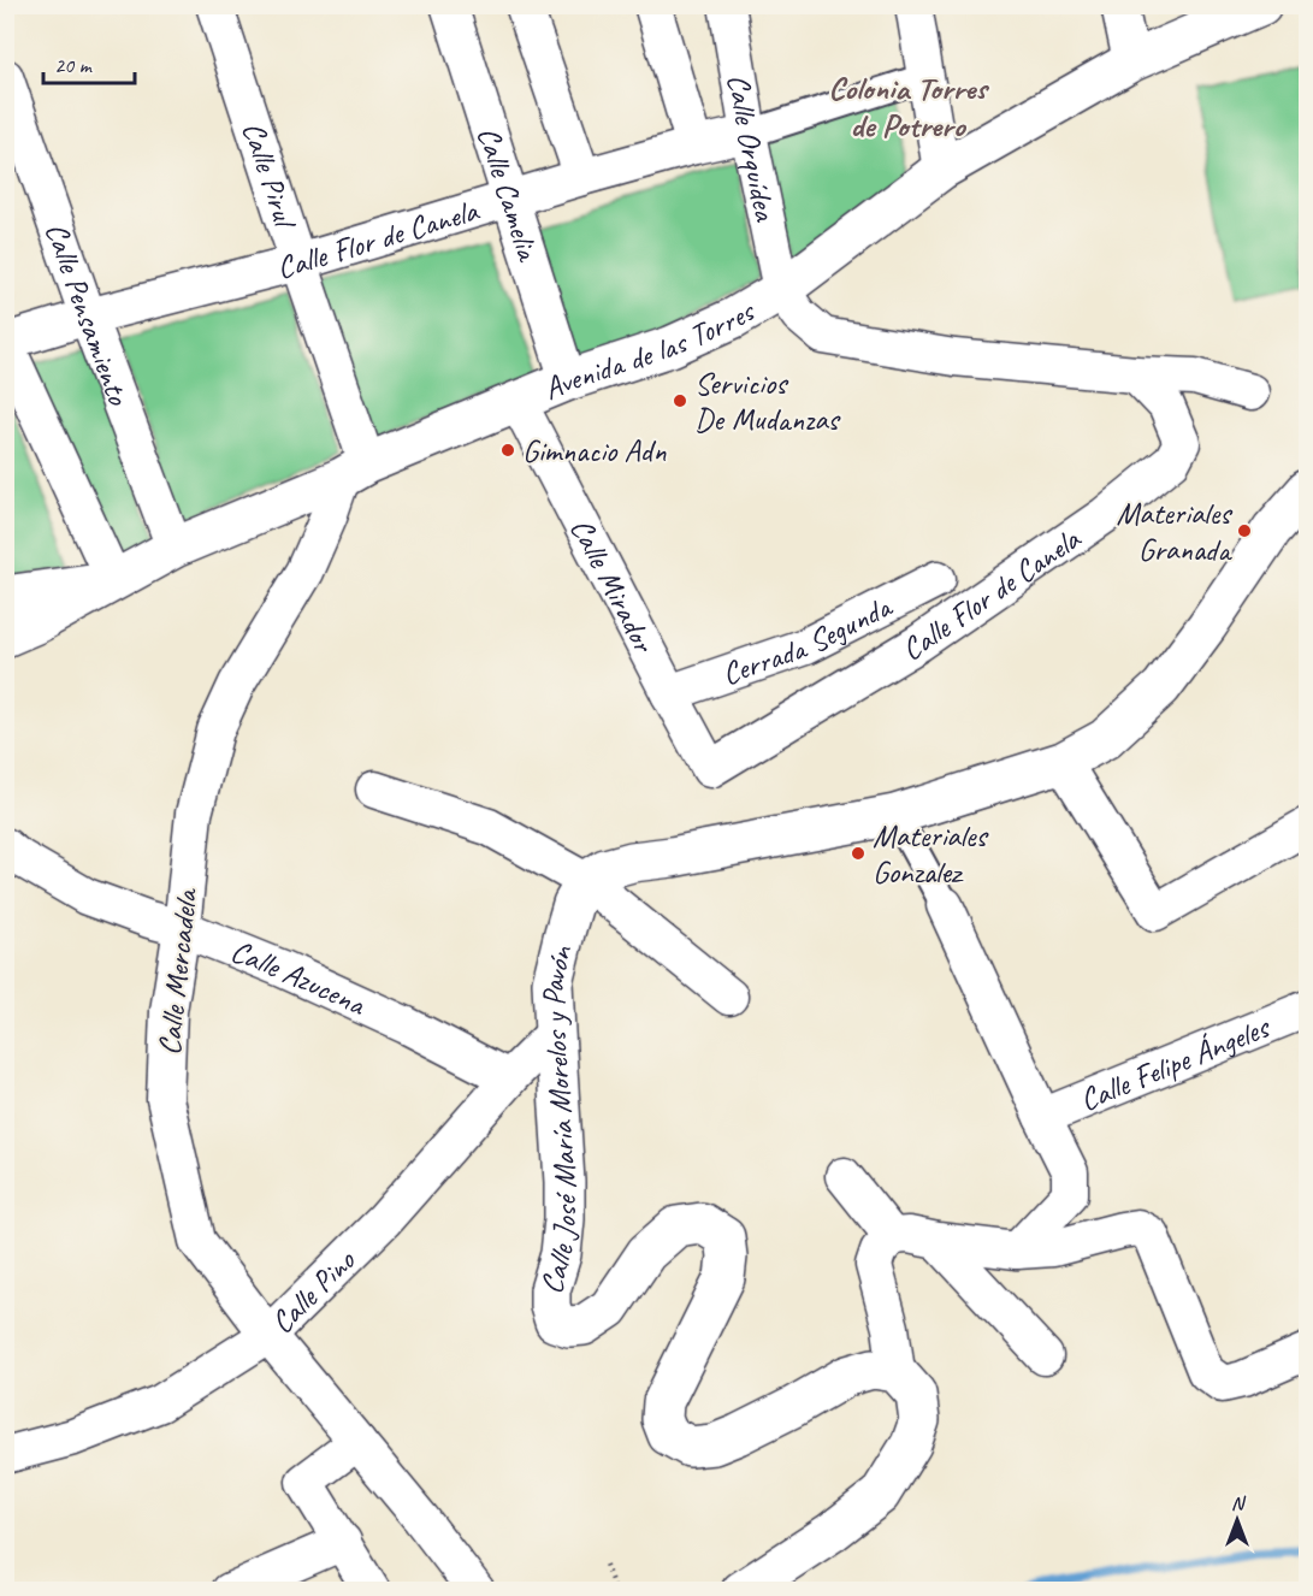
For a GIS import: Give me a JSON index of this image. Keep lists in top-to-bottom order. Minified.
{"streets":{"street":["Calle Orquídea","Calle Pirul","Calle Camelia","Calle Flor de Canela","Calle Pensamiento","Avenida de las Torres","Calle Mirador","Cerrada Segunda","Calle Mercadela","Calle Azucena","Calle Felipe Ángeles","Calle José María Morelos y Pavón","Calle Pino"]},"crossings":[["Calle Orquídea","Calle Flor de Canela"],["Calle Orquídea","Avenida de las Torres"],["Calle Pirul","Calle Flor de Canela"],["Calle Pirul","Avenida de las Torres"],["Calle Pirul","Calle Mercadela"],["Calle Camelia","Calle Flor de Canela"],["Calle Camelia","Avenida de las Torres"],["Calle Flor de Canela","Calle Pensamiento"],["Calle Flor de Canela","Calle Mirador"],["Calle Pensamiento","Avenida de las Torres"],["Avenida de las Torres","Calle Mirador"],["Avenida de las Torres","Calle Mercadela"],["Calle Mirador","Cerrada Segunda"],["Calle Mercadela","Calle Azucena"],["Calle Mercadela","Calle Pino"],["Calle Azucena","Calle Pino"],["Calle José María Morelos y Pavón","Calle Pino"]],"districts":["Colonia Torres de Potrero"],"places":["Servicios De Mudanzas","Gimnacio Adn","Materiales Granada","Materiales Gonzalez"],"scale_bar":"20 m","north":"top"}
